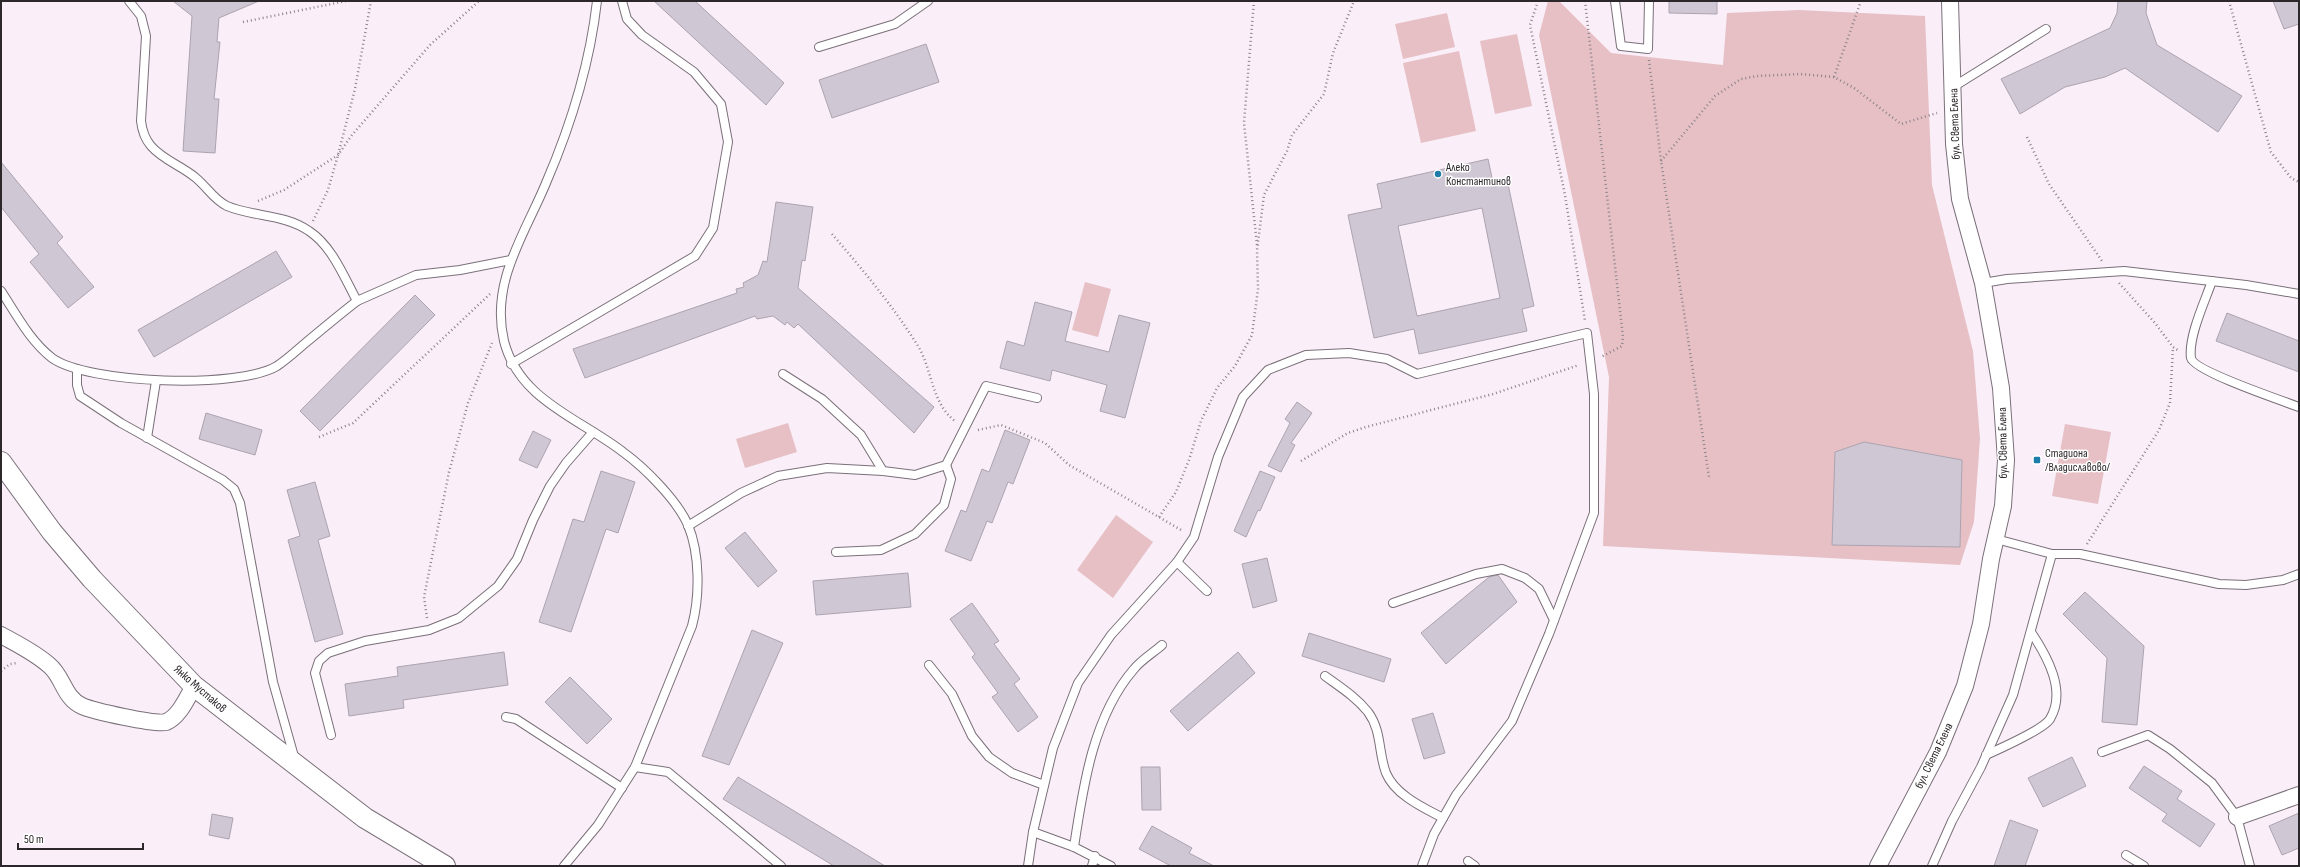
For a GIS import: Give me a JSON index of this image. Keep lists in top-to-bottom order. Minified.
{"streets":{"street":["бул. Света Елена","Янко Мустаков"]},"places":{"other":["Алеко Константинов"],"transit":["Стадиона /Владиславово/"]},"scale_bar":"50 m"}
